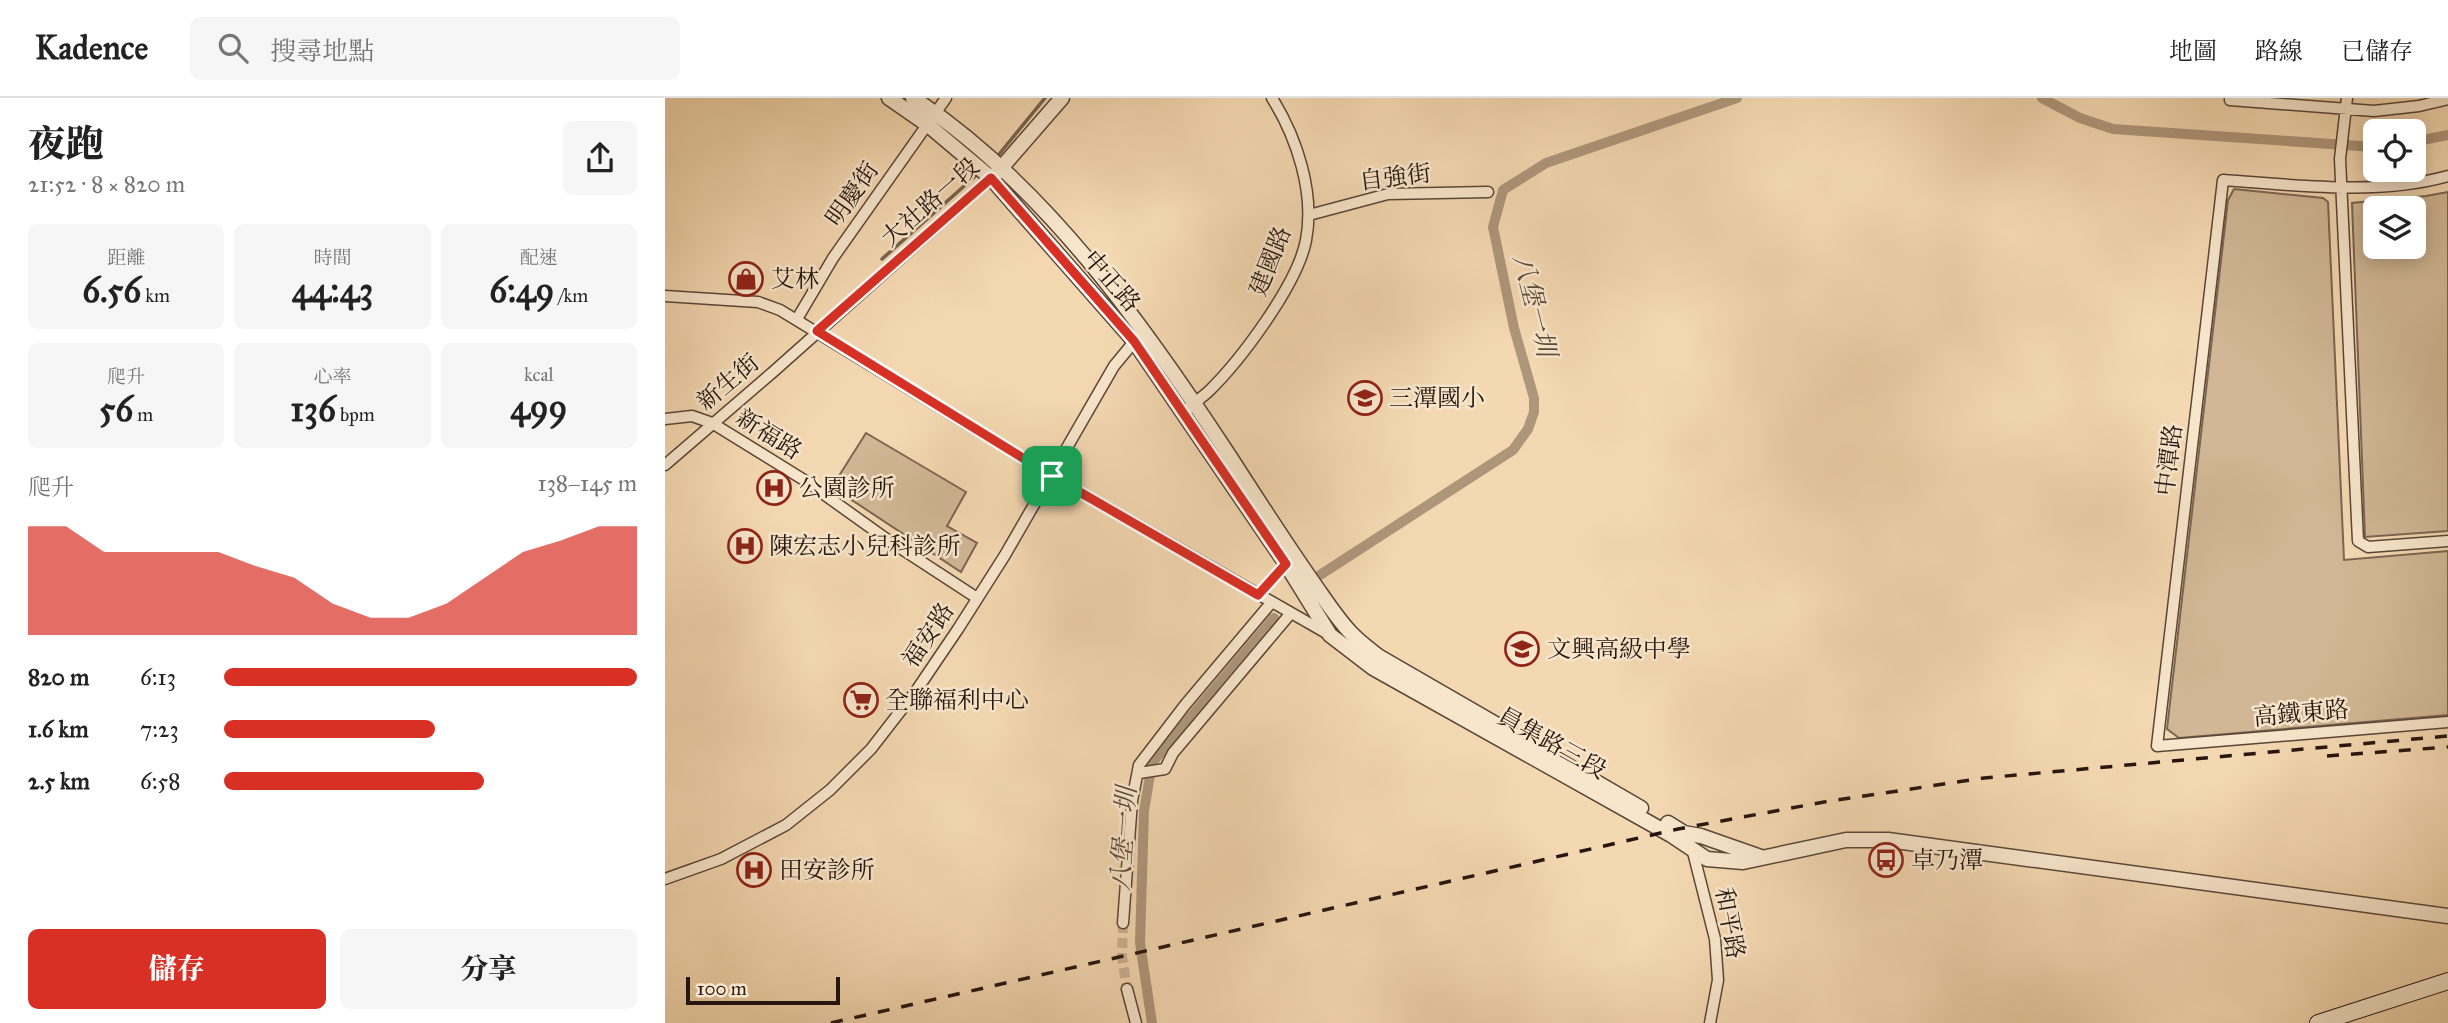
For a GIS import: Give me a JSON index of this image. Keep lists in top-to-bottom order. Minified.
{"streets":{"street":["自強街","明慶街","大社路一段","建國路","中正路","新生街","新福路","中潭路","福安路","高鐵東路","員集路三段","和平路"]},"crossings":[["自強街","建國路"],["明慶街","中正路"],["大社路一段","中正路"],["大社路一段","新生街"],["建國路","中正路"],["中正路","福安路"],["新生街","新福路"],["新福路","福安路"],["中潭路","高鐵東路"],["員集路三段","和平路"]],"water":["八堡一圳"],"places":{"shop":["艾林"],"school or university":["三潭國小","文興高級中學"],"hospital":["公園診所","陳宏志小兒科診所","田安診所"],"supermarket":["全聯福利中心"],"bus stop":["卓乃潭"]},"scale_bar":"100 m","page":{"header":"Kadence","search":"搜尋地點","nav":["地圖","路線","已儲存"],"heading":["夜跑","21:52 · 8 × 820 m"],"stats":[["距離","6.56 km"],["時間","44:43"],["配速","6:49 /km"],["爬升","56 m"],["心率","136 bpm"],["kcal","499"]],"chart":["爬升","138–145 m"],"list":[{"name":"820 m","note":"6:13"},{"name":"1.6 km","note":"7:23"},{"name":"2.5 km","note":"6:58"}],"buttons":["儲存","分享"],"scale":"100 m"}}
